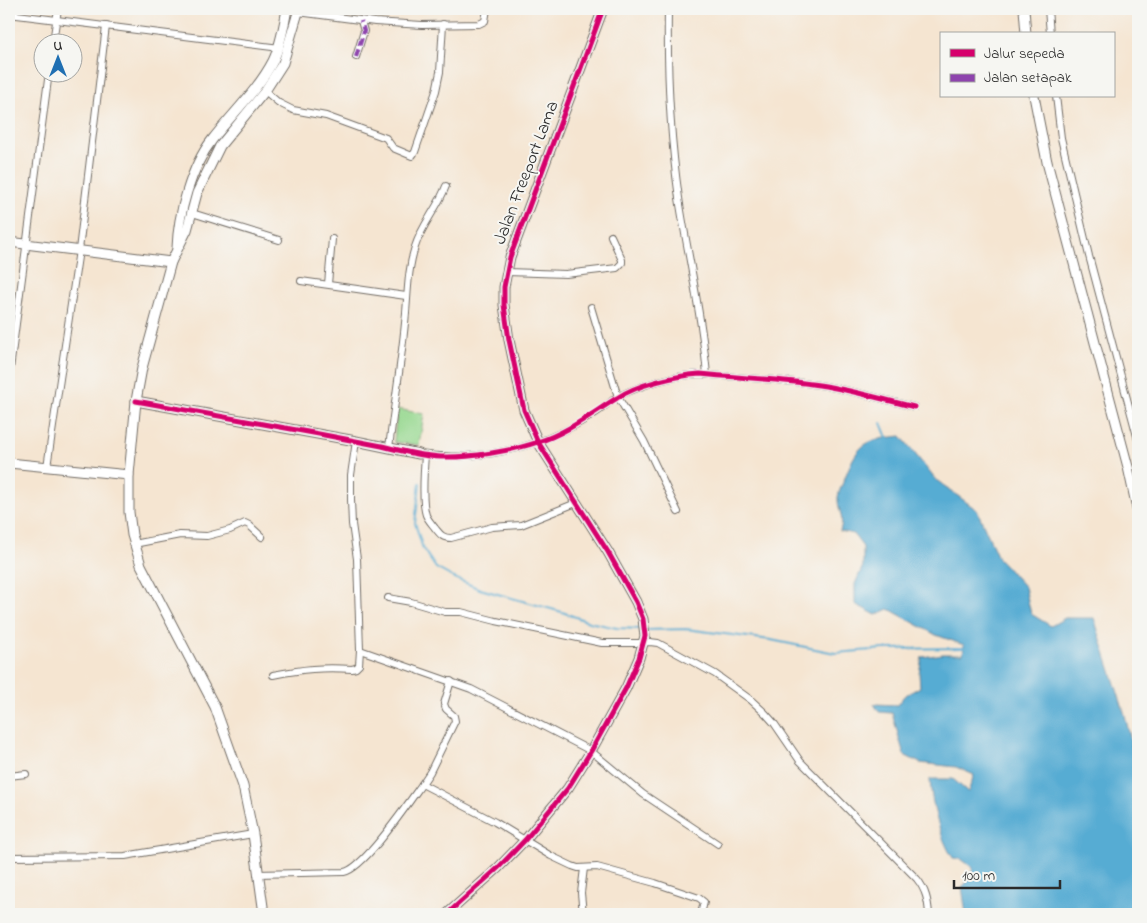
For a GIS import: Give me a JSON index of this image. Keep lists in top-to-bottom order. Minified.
{"streets":{"street":["Jalan Freeport Lama"]},"legend":["Jalur sepeda","Jalan setapak"],"scale_bar":"100 m","north":"top"}
